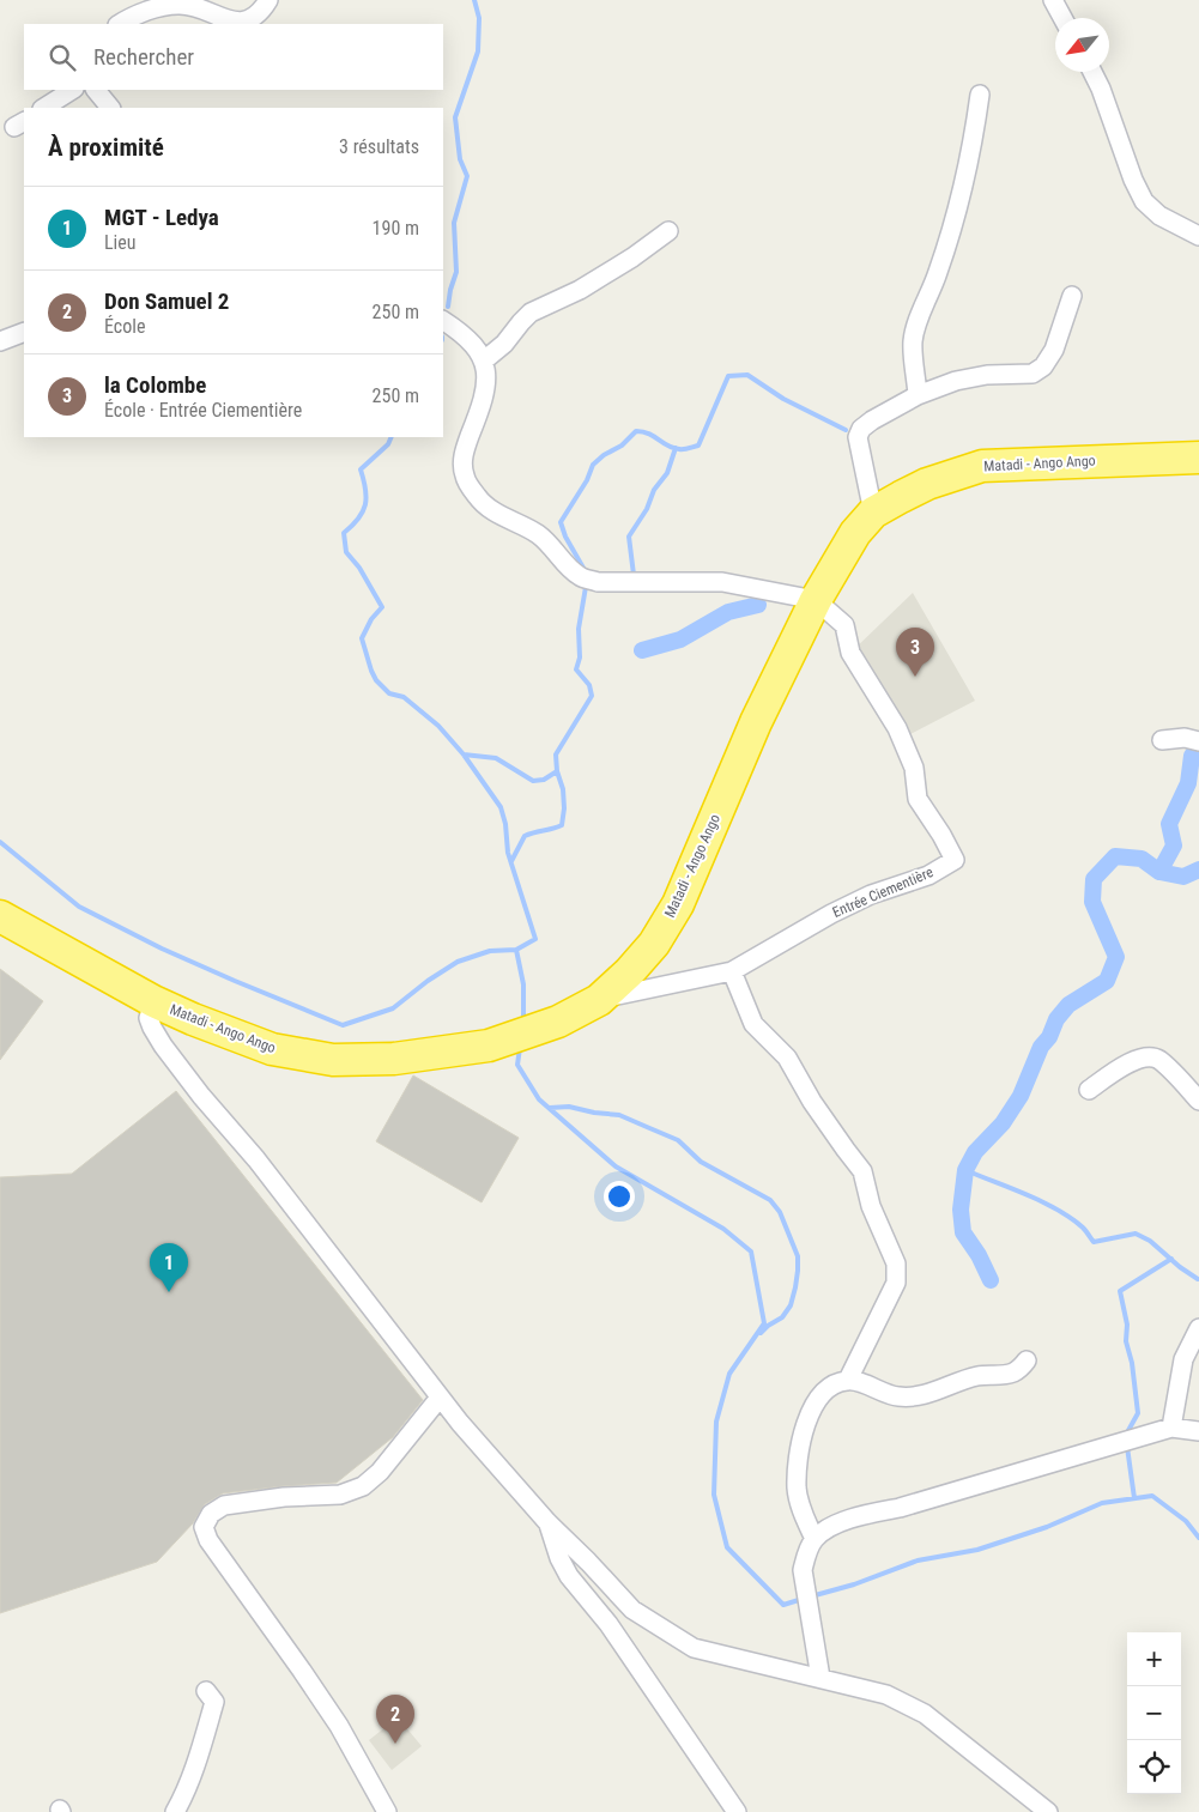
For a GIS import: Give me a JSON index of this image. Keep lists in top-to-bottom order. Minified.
{"streets":{"highway":["Matadi - Ango Ango"],"street":["Entrée Ciementière"]},"crossings":[["Matadi - Ango Ango","Entrée Ciementière"]],"north":"bottom left","page":{"search":"Rechercher","heading":["À proximité","3 résultats"],"list":[{"mark":"1","name":"MGT - Ledya","note":"Lieu","value":"190 m"},{"mark":"2","name":"Don Samuel 2","note":"École","value":"250 m"},{"mark":"3","name":"la Colombe","note":"École · Entrée Ciementière","value":"250 m"}],"pins":["3","1","2"],"map_buttons":["+","−"]}}
